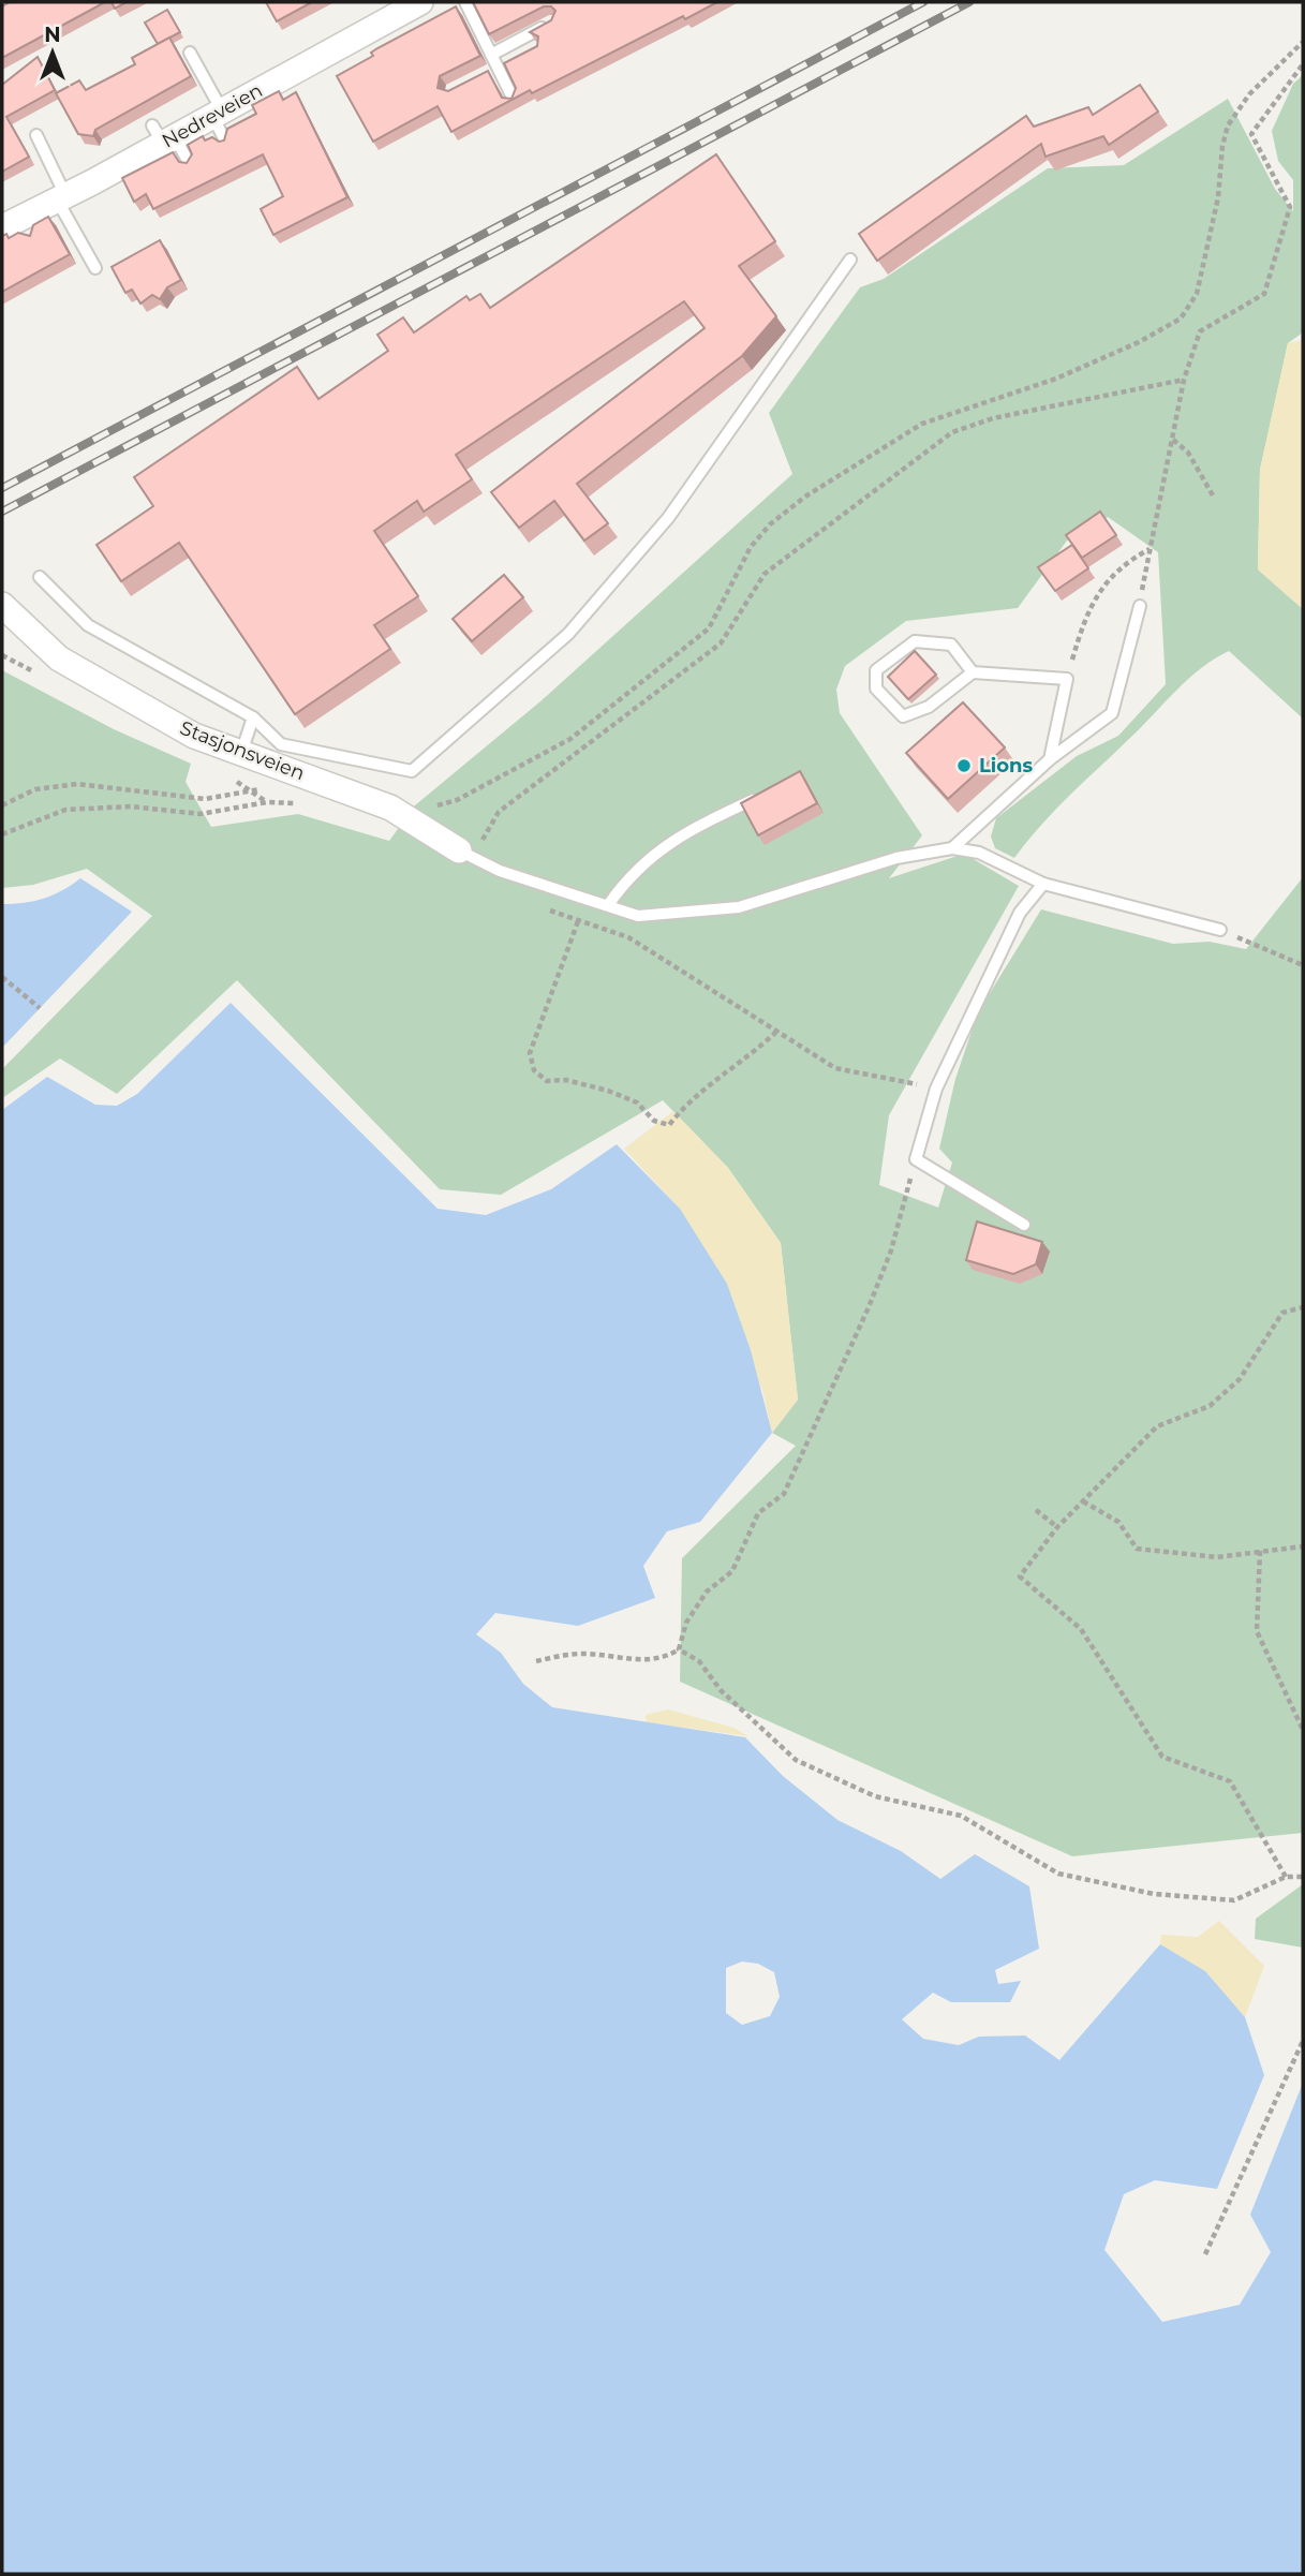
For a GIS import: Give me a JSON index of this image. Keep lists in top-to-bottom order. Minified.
{"streets":{"street":["Nedreveien","Stasjonsveien"]},"places":["Lions"],"north":"top"}
